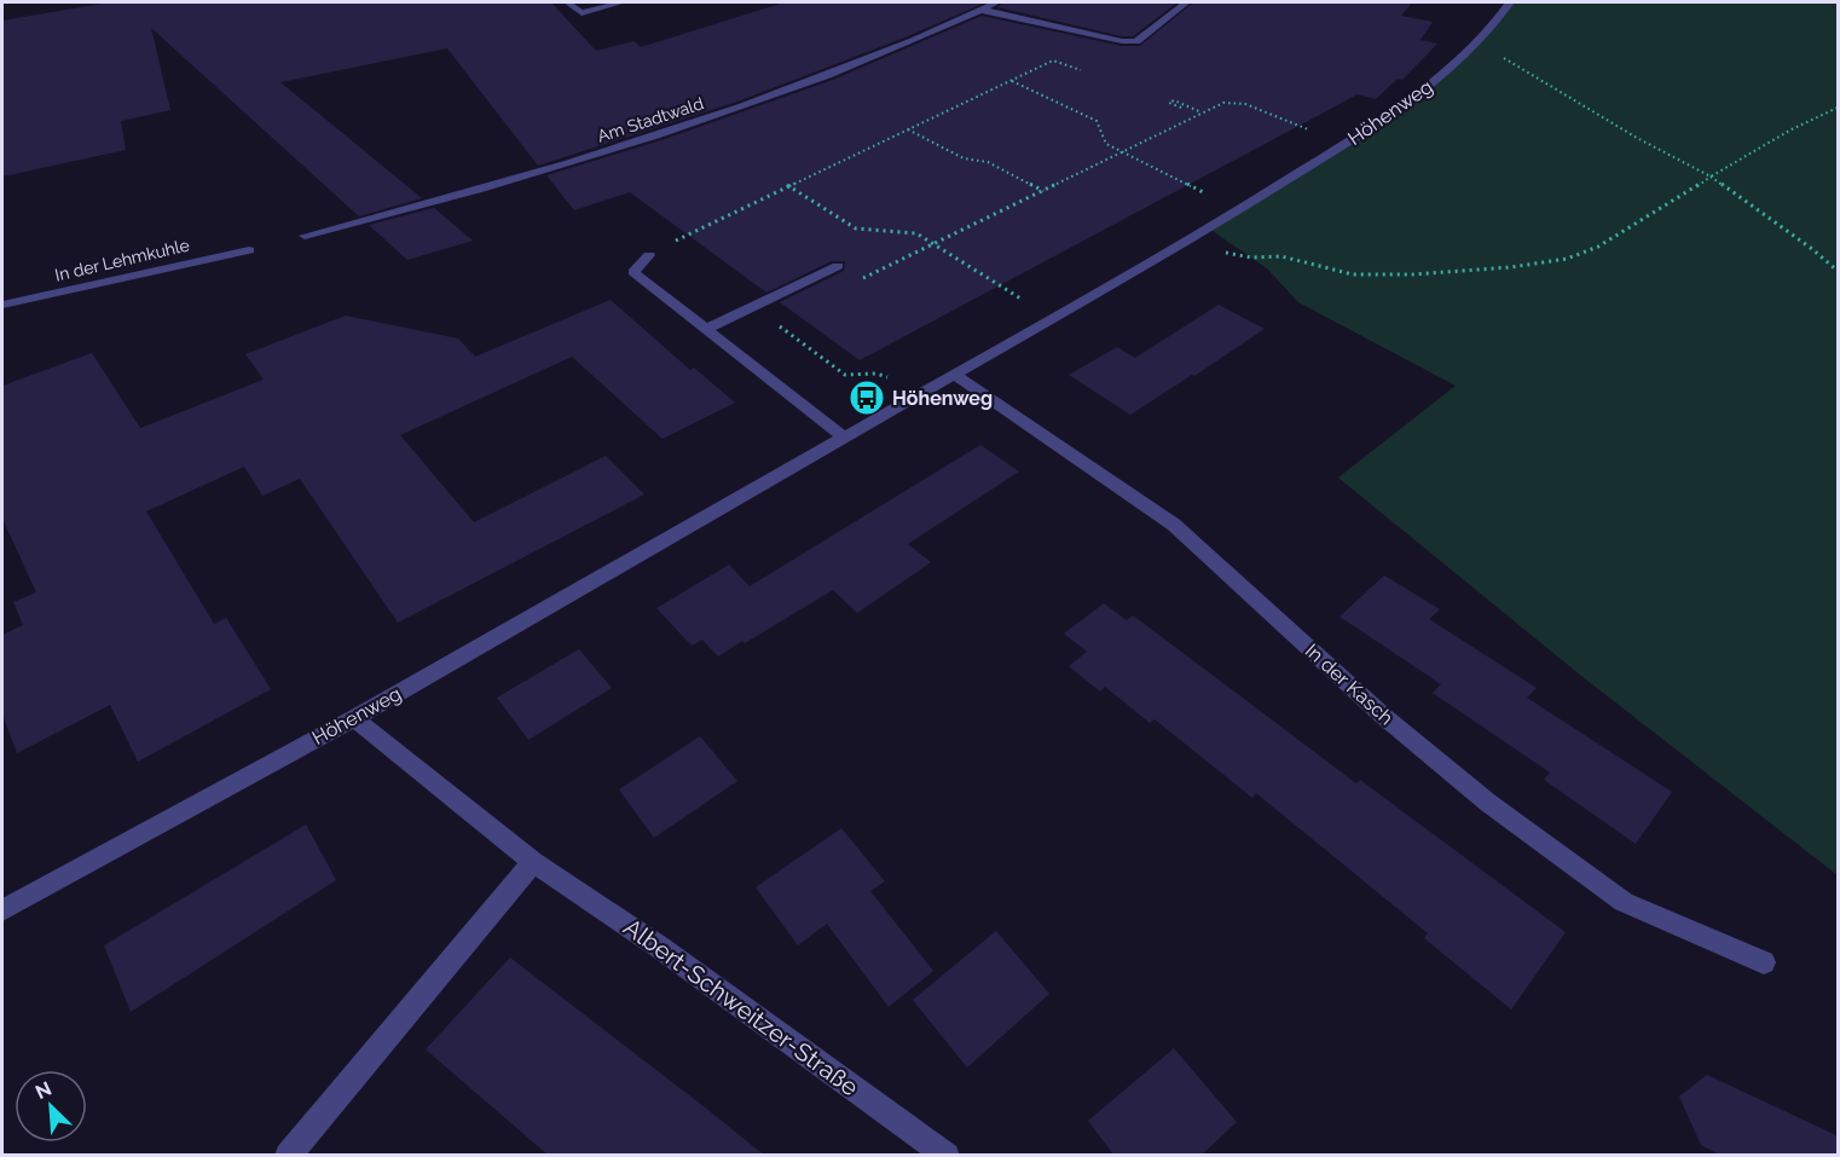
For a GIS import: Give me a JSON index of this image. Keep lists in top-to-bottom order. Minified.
{"streets":{"street":["Höhenweg","Am Stadtwald","In der Lehmkuhle","In der Kasch","Albert-Schweitzer-Straße"]},"crossings":[["Höhenweg","In der Kasch"],["Höhenweg","Albert-Schweitzer-Straße"]],"places":{"bus stop":["Höhenweg"]},"north":"top left"}
